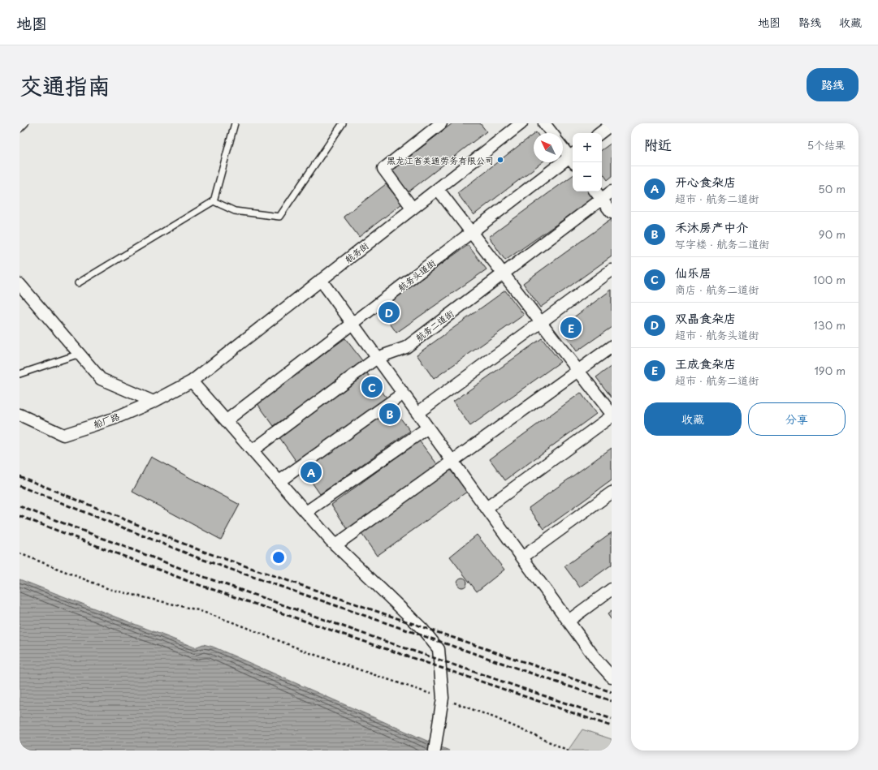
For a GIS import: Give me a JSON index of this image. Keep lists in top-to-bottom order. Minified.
{"streets":{"street":["航务街","航务头道街","航务二道街","船厂路"]},"crossings":[["航务街","船厂路"]],"places":["黑龙江省美通劳务有限公司"],"north":"top left","page":{"header":"地图","nav":["地图","路线","收藏"],"title":"交通指南","buttons":["路线",["收藏","分享"]],"heading":["附近","5个结果"],"map_buttons":["+","−"],"list":[{"mark":"A","name":"开心食杂店","note":"超市 · 航务二道街","value":"50 m"},{"mark":"B","name":"禾沐房产中介","note":"写字楼 · 航务二道街","value":"90 m"},{"mark":"C","name":"仙乐居","note":"商店 · 航务二道街","value":"100 m"},{"mark":"D","name":"双晶食杂店","note":"超市 · 航务头道街","value":"130 m"},{"mark":"E","name":"王成食杂店","note":"超市 · 航务二道街","value":"190 m"}],"pins":["D","E","C","B","A"]}}
